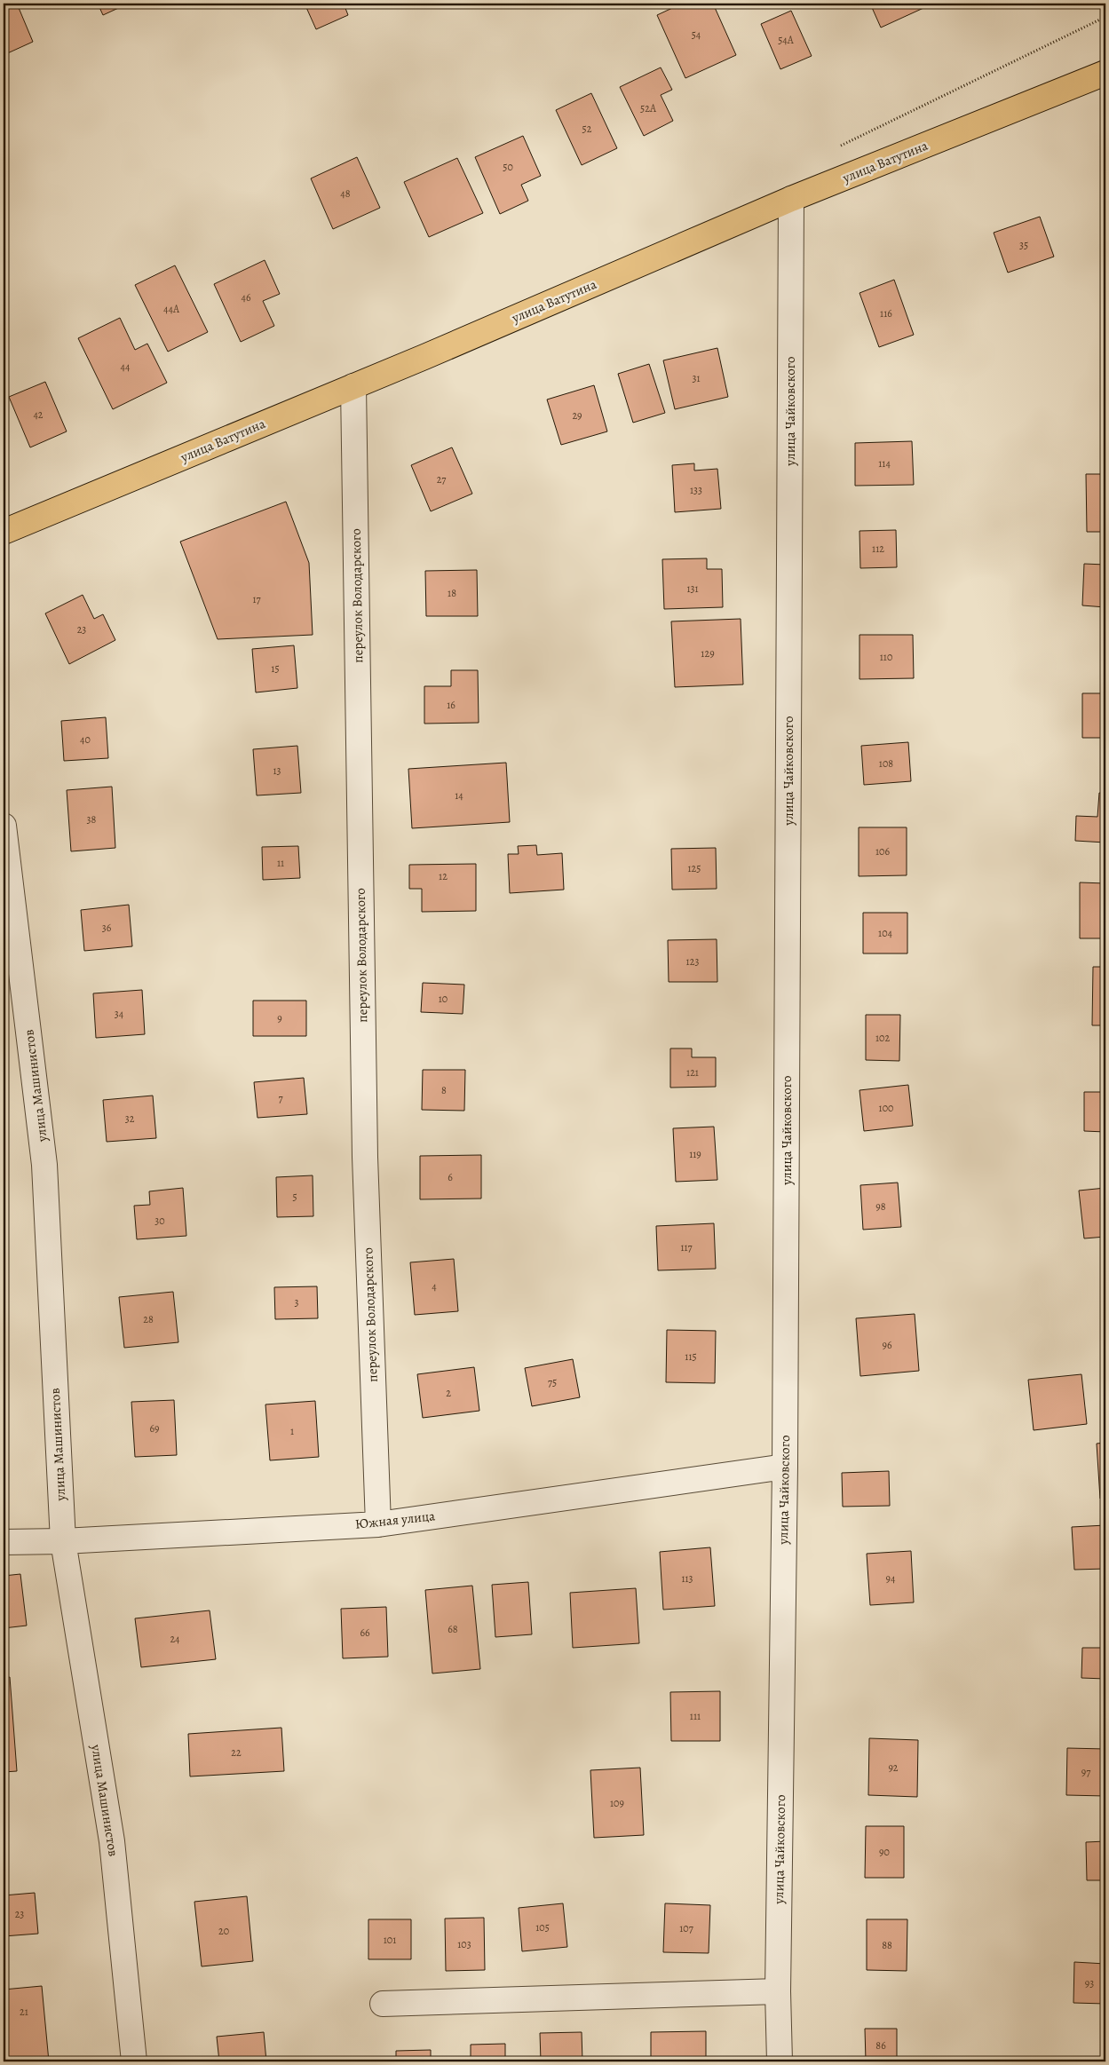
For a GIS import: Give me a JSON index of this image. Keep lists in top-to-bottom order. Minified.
{"streets":{"main road":["улица Ватутина"],"street":["улица Чайковского","переулок Володарского","улица Машинистов","Южная улица"]},"crossings":[["улица Ватутина","улица Чайковского"],["улица Ватутина","переулок Володарского"],["улица Чайковского","Южная улица"],["переулок Володарского","Южная улица"],["улица Машинистов","Южная улица"]],"house_numbers":["54","54А","52А","52","50","48","35","46","44А","116","44","31","42","29","114","27","133","112","131","18","17","23","129","110","15","16","40","108","13","14","38","106","11","125","12","36","104","123","10","34","9","102","121","8","7","100","32","119","6","5","98","30","117","4","3","28","96","115","75","2","69","1","113","94","68","66","24","111","22","92","97","109","90","23","105","107","20","101","103","88","93","21","86"]}
